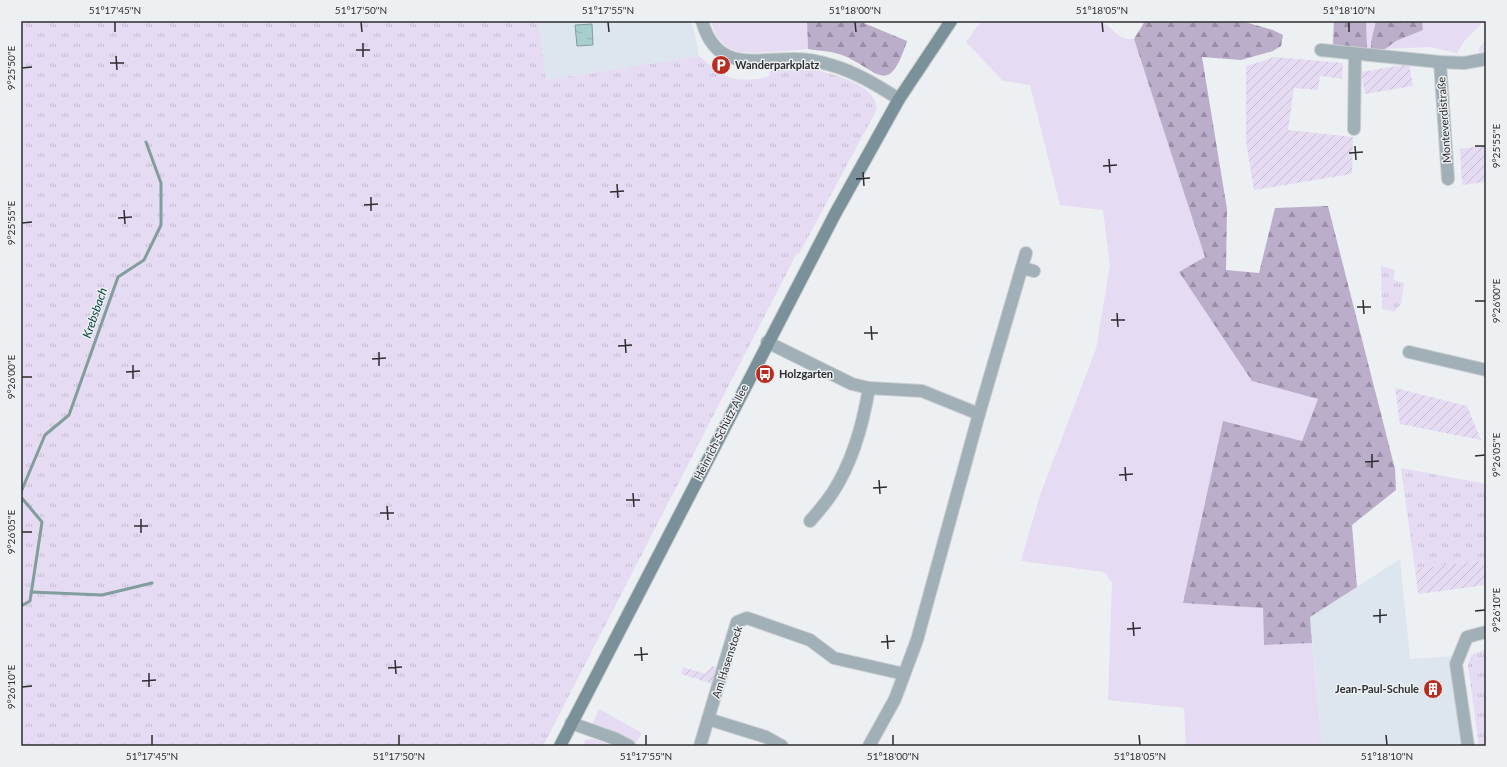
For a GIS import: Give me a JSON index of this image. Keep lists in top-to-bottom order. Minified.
{"streets":{"main road":["Heinrich-Schütz-Allee"],"street":["Monteverdistraße","Am Hasenstock"]},"water":["Krebsbach"],"places":{"parking":["Wanderparkplatz"],"bus stop":["Holzgarten"],"building":["Jean-Paul-Schule"]},"coordinates":["51°17'45\"N","51°17'50\"N","51°17'55\"N","51°18'00\"N","51°18'05\"N","51°18'10\"N","9°25'50\"E","9°25'55\"E","9°26'00\"E","9°26'05\"E","9°26'10\"E"]}
